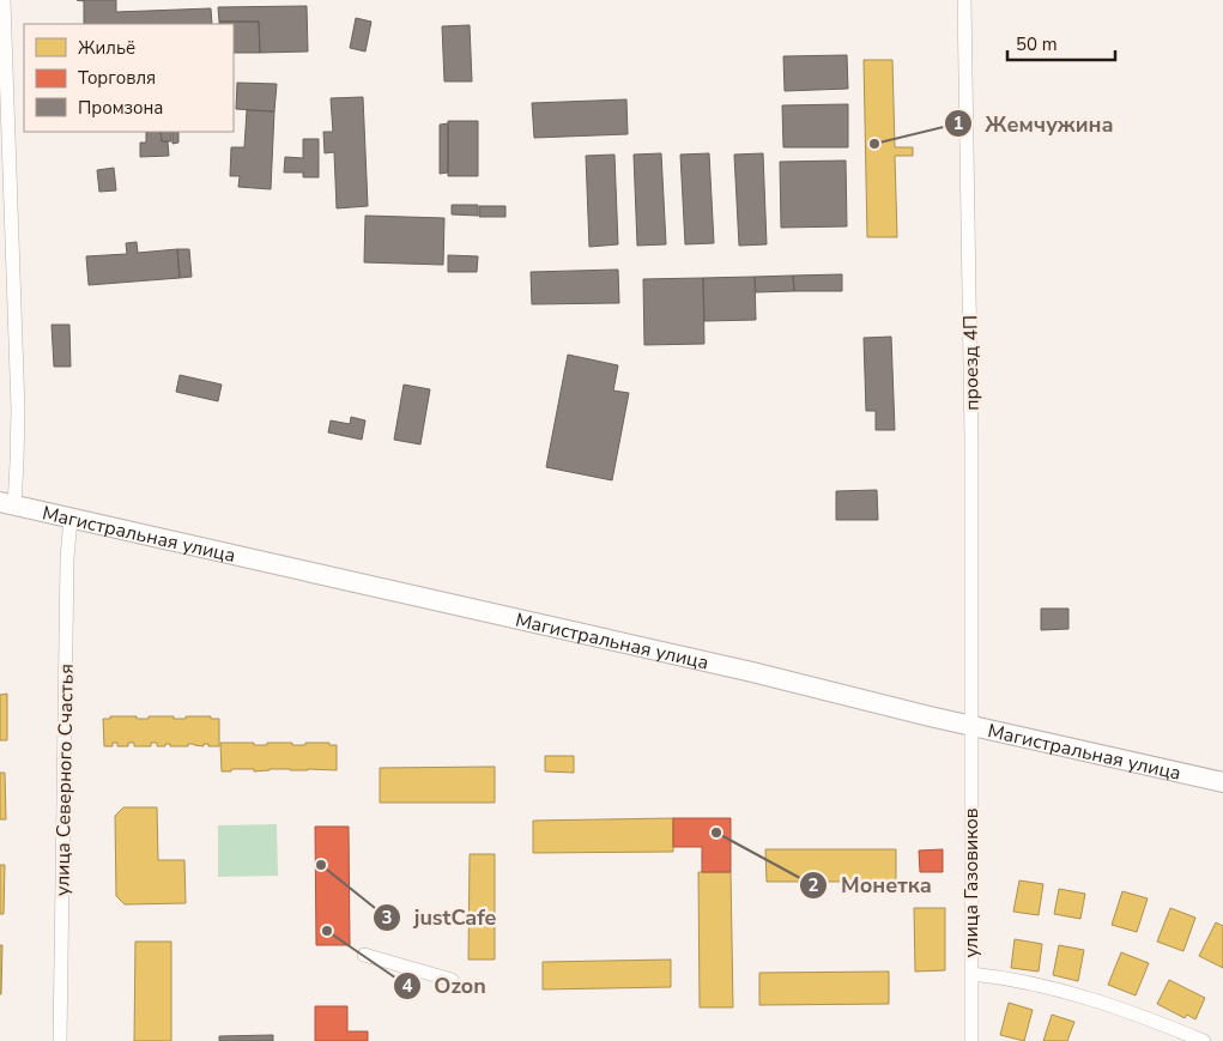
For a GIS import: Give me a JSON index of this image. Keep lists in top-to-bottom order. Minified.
{"streets":{"main road":["Магистральная улица"],"street":["проезд 4П","улица Северного Счастья","улица Газовиков"]},"crossings":[["проезд 4П","Магистральная улица"],["проезд 4П","улица Газовиков"],["Магистральная улица","улица Северного Счастья"],["Магистральная улица","улица Газовиков"]],"places":["Жемчужина","Монетка","justCafe","Ozon"],"legend":["Жильё","Торговля","Промзона"],"scale_bar":"50 m"}
